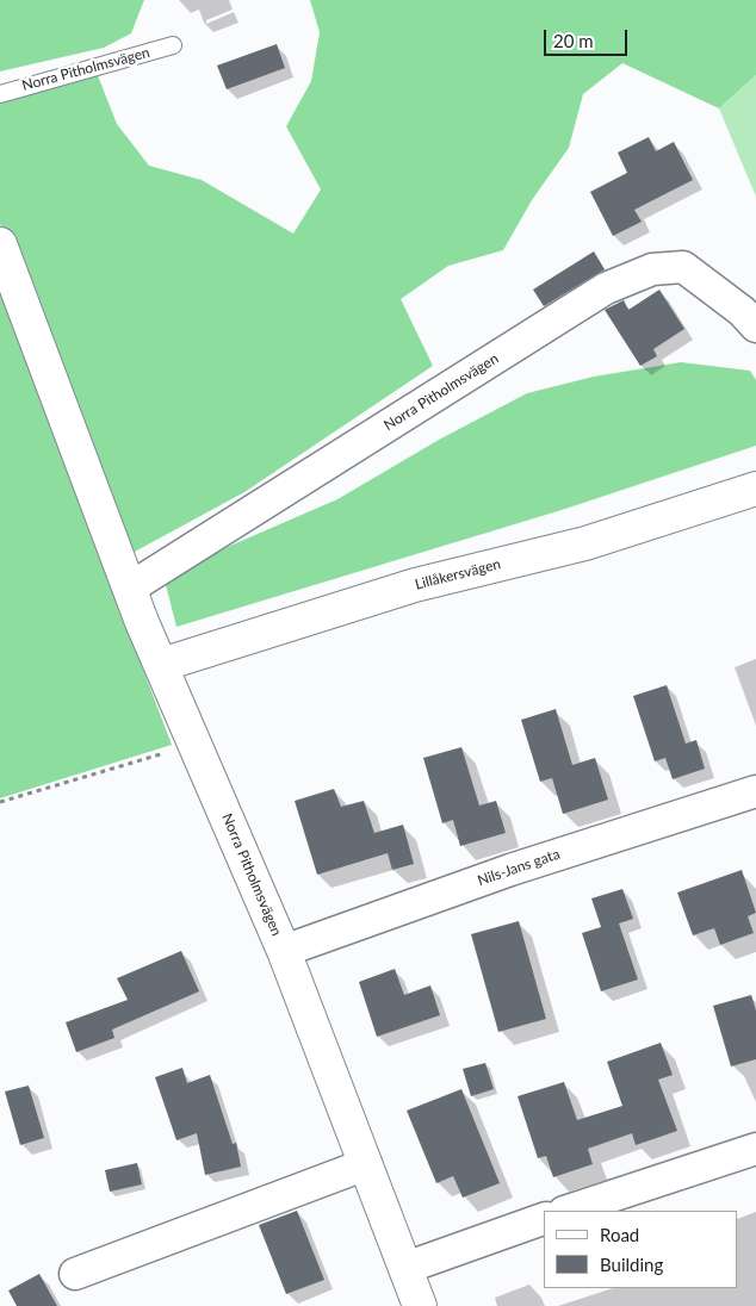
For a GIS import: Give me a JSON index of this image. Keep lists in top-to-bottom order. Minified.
{"streets":{"street":["Norra Pitholmsvägen","Lillåkersvägen","Nils-Jans gata"]},"crossings":[["Norra Pitholmsvägen","Lillåkersvägen"],["Norra Pitholmsvägen","Nils-Jans gata"]],"legend":["Road","Building"],"scale_bar":"20 m"}
